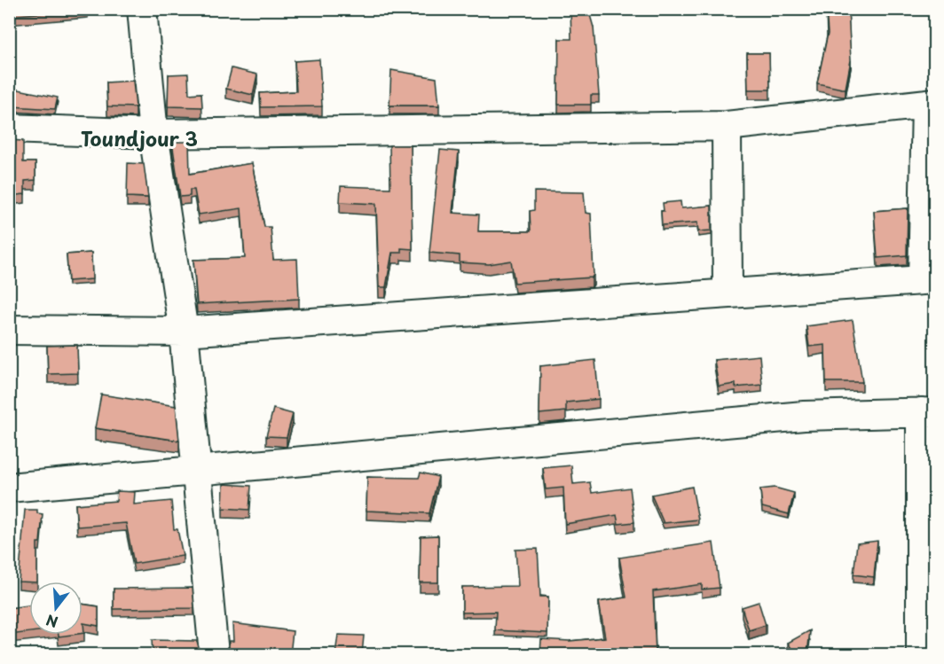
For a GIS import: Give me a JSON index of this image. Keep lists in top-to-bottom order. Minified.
{"districts":["Toundjour 3"],"north":"bottom"}
